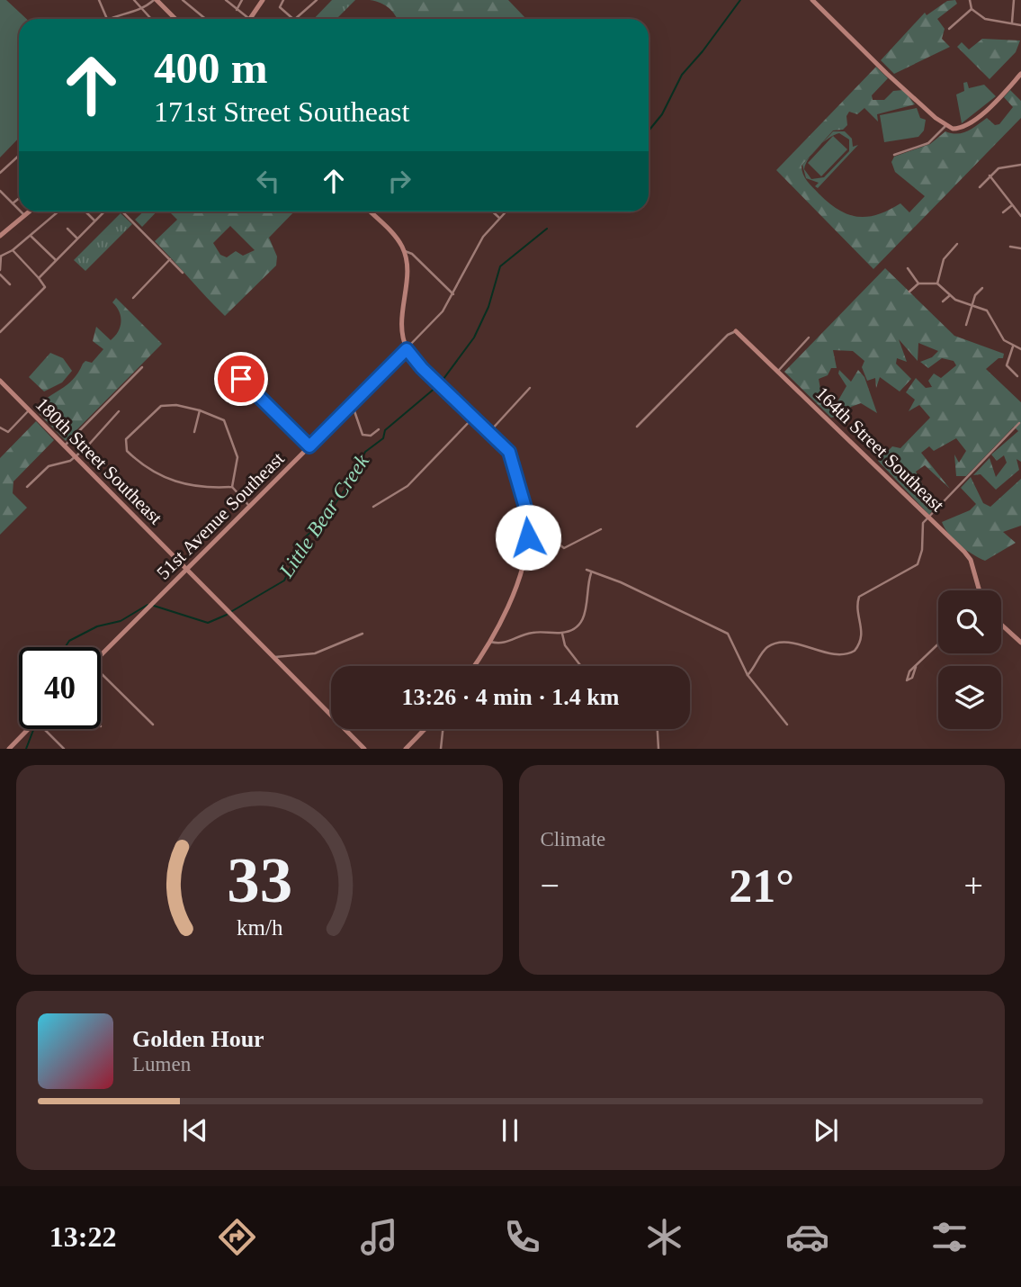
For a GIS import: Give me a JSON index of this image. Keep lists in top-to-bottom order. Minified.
{"streets":{"street":["164th Street Southeast","180th Street Southeast","51st Avenue Southeast"]},"crossings":[["180th Street Southeast","51st Avenue Southeast"]],"water":["Little Bear Creek"],"page":{"turn":["400 m","171st Street Southeast"],"limit":"40","trip":"13:26 · 4 min · 1.4 km","tile":"Climate","heat":["−","21°","+"],"song":["Golden Hour","Lumen"],"tabs":"13:22","gauge":["33","km/h"]}}
